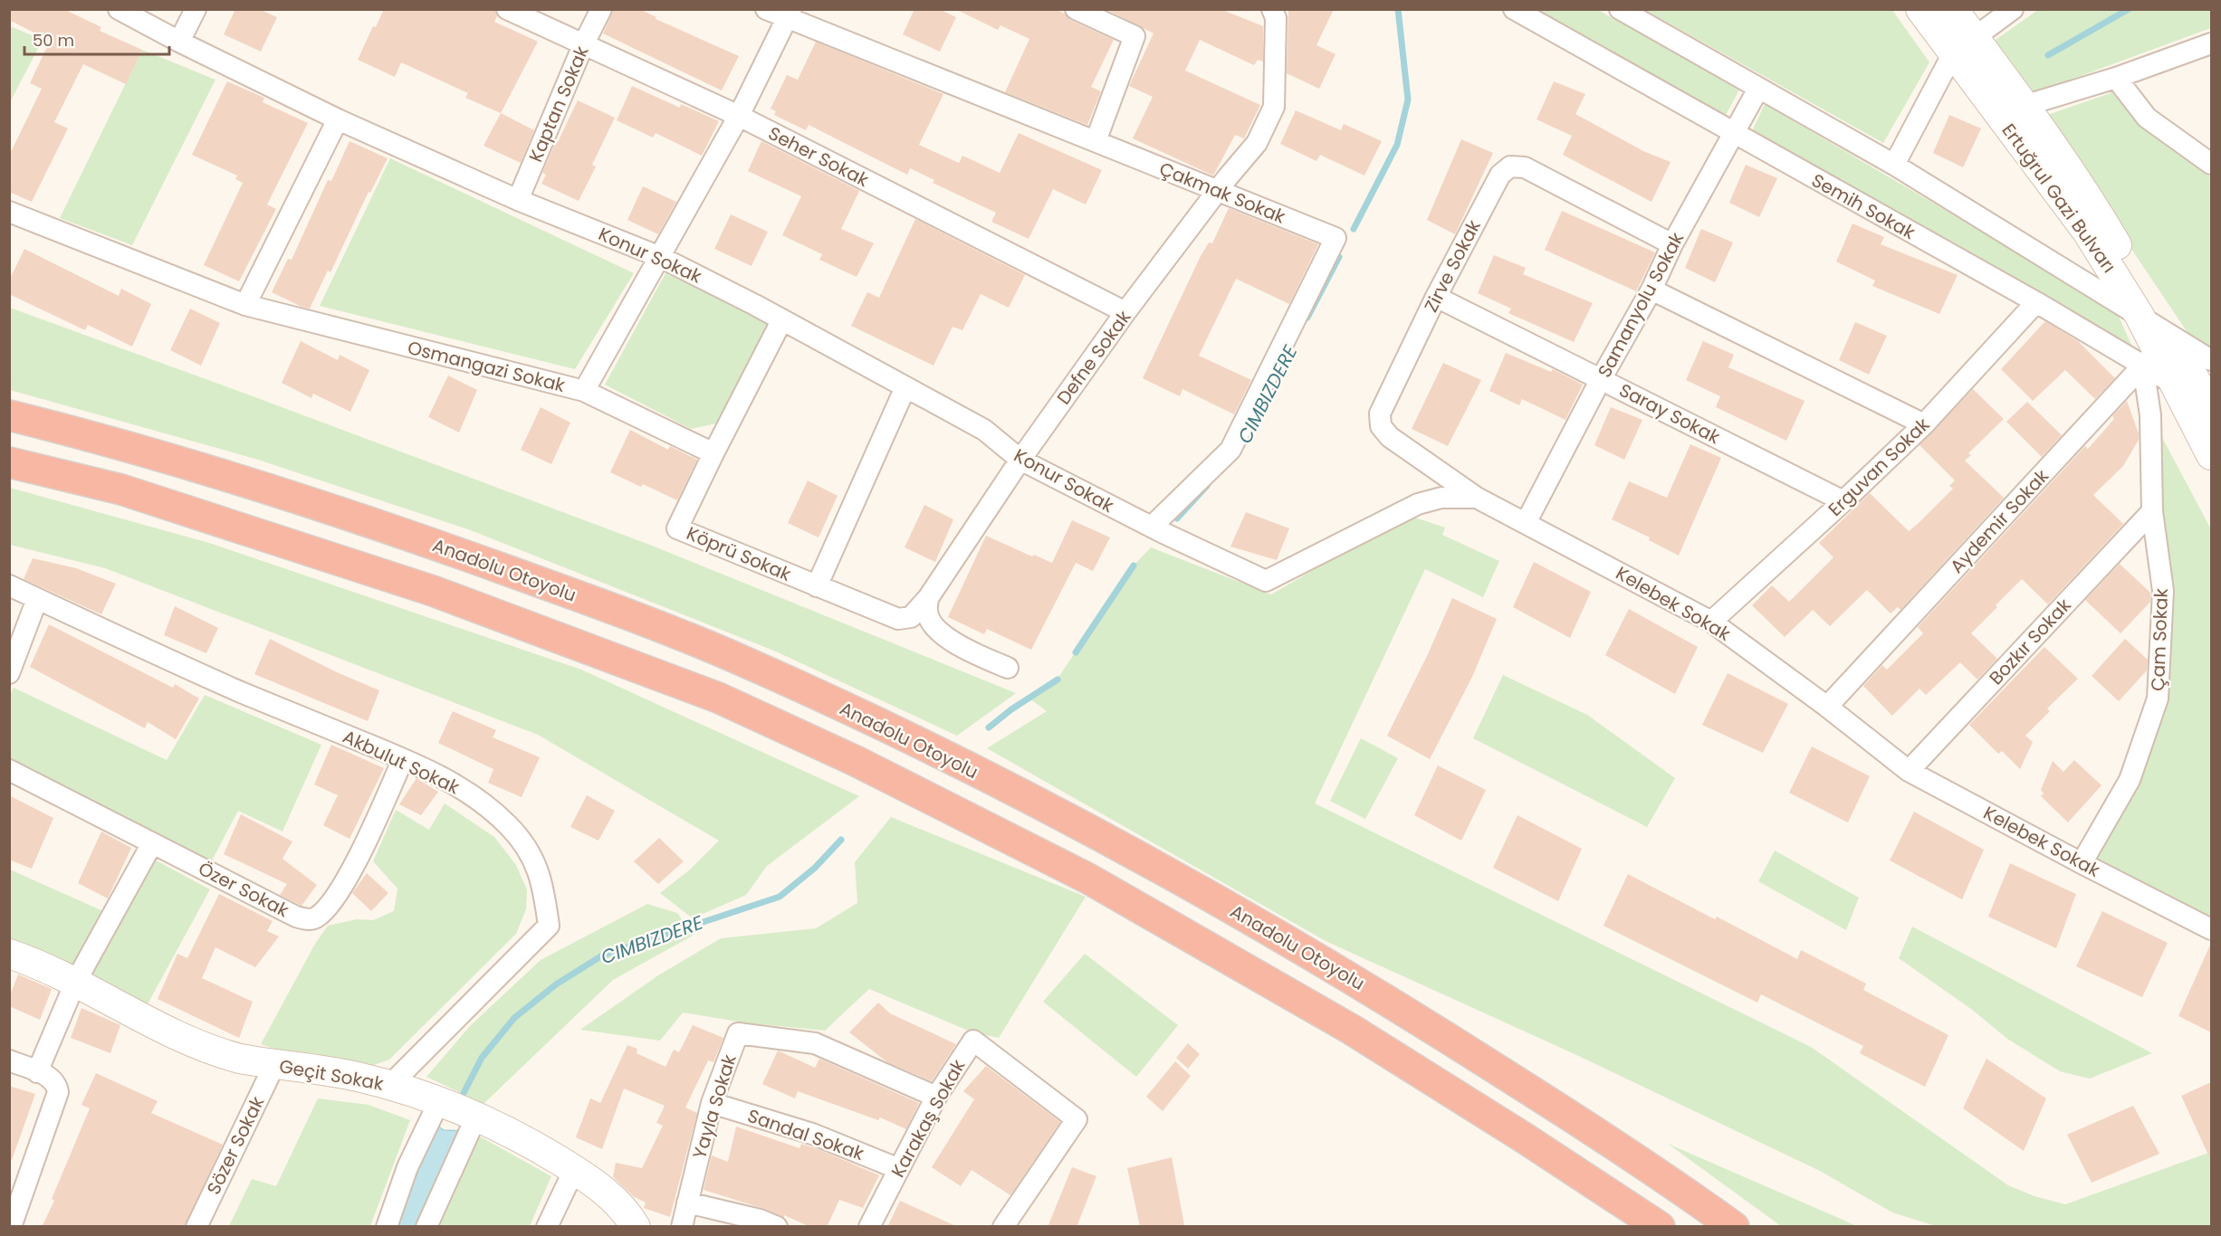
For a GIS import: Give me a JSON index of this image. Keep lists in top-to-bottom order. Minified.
{"streets":{"highway":["Anadolu Otoyolu"],"main road":["Ertuğrul Gazi Bulvarı","Geçit Sokak"],"street":["Kaptan Sokak","Seher Sokak","Çakmak Sokak","Semih Sokak","Konur Sokak","Zirve Sokak","Samanyolu Sokak","Defne Sokak","Osmangazi Sokak","Saray Sokak","Erguvan Sokak","Aydemir Sokak","Köprü Sokak","Kelebek Sokak","Çam Sokak","Bozkır Sokak","Akbulut Sokak","Özer Sokak","Yayla Sokak","Karakaş Sokak","Sandal Sokak","Sözer Sokak"]},"crossings":[["Kaptan Sokak","Seher Sokak"],["Kaptan Sokak","Konur Sokak"],["Seher Sokak","Defne Sokak"],["Seher Sokak","Osmangazi Sokak"],["Çakmak Sokak","Konur Sokak"],["Çakmak Sokak","Defne Sokak"],["Çakmak Sokak","Osmangazi Sokak"],["Çakmak Sokak","Kelebek Sokak"],["Ertuğrul Gazi Bulvarı","Semih Sokak"],["Ertuğrul Gazi Bulvarı","Aydemir Sokak"],["Ertuğrul Gazi Bulvarı","Çam Sokak"],["Semih Sokak","Samanyolu Sokak"],["Semih Sokak","Erguvan Sokak"],["Semih Sokak","Aydemir Sokak"],["Semih Sokak","Çam Sokak"],["Konur Sokak","Defne Sokak"],["Konur Sokak","Osmangazi Sokak"],["Konur Sokak","Kelebek Sokak"],["Zirve Sokak","Samanyolu Sokak"],["Zirve Sokak","Saray Sokak"],["Zirve Sokak","Kelebek Sokak"],["Samanyolu Sokak","Saray Sokak"],["Samanyolu Sokak","Kelebek Sokak"],["Defne Sokak","Köprü Sokak"],["Saray Sokak","Erguvan Sokak"],["Erguvan Sokak","Kelebek Sokak"],["Aydemir Sokak","Kelebek Sokak"],["Aydemir Sokak","Çam Sokak"],["Kelebek Sokak","Çam Sokak"],["Kelebek Sokak","Bozkır Sokak"],["Çam Sokak","Bozkır Sokak"],["Akbulut Sokak","Özer Sokak"],["Akbulut Sokak","Geçit Sokak"],["Geçit Sokak","Sözer Sokak"],["Yayla Sokak","Karakaş Sokak"],["Yayla Sokak","Sandal Sokak"],["Karakaş Sokak","Sandal Sokak"]],"water":["CIMBIZDERE"],"scale_bar":"50 m"}
